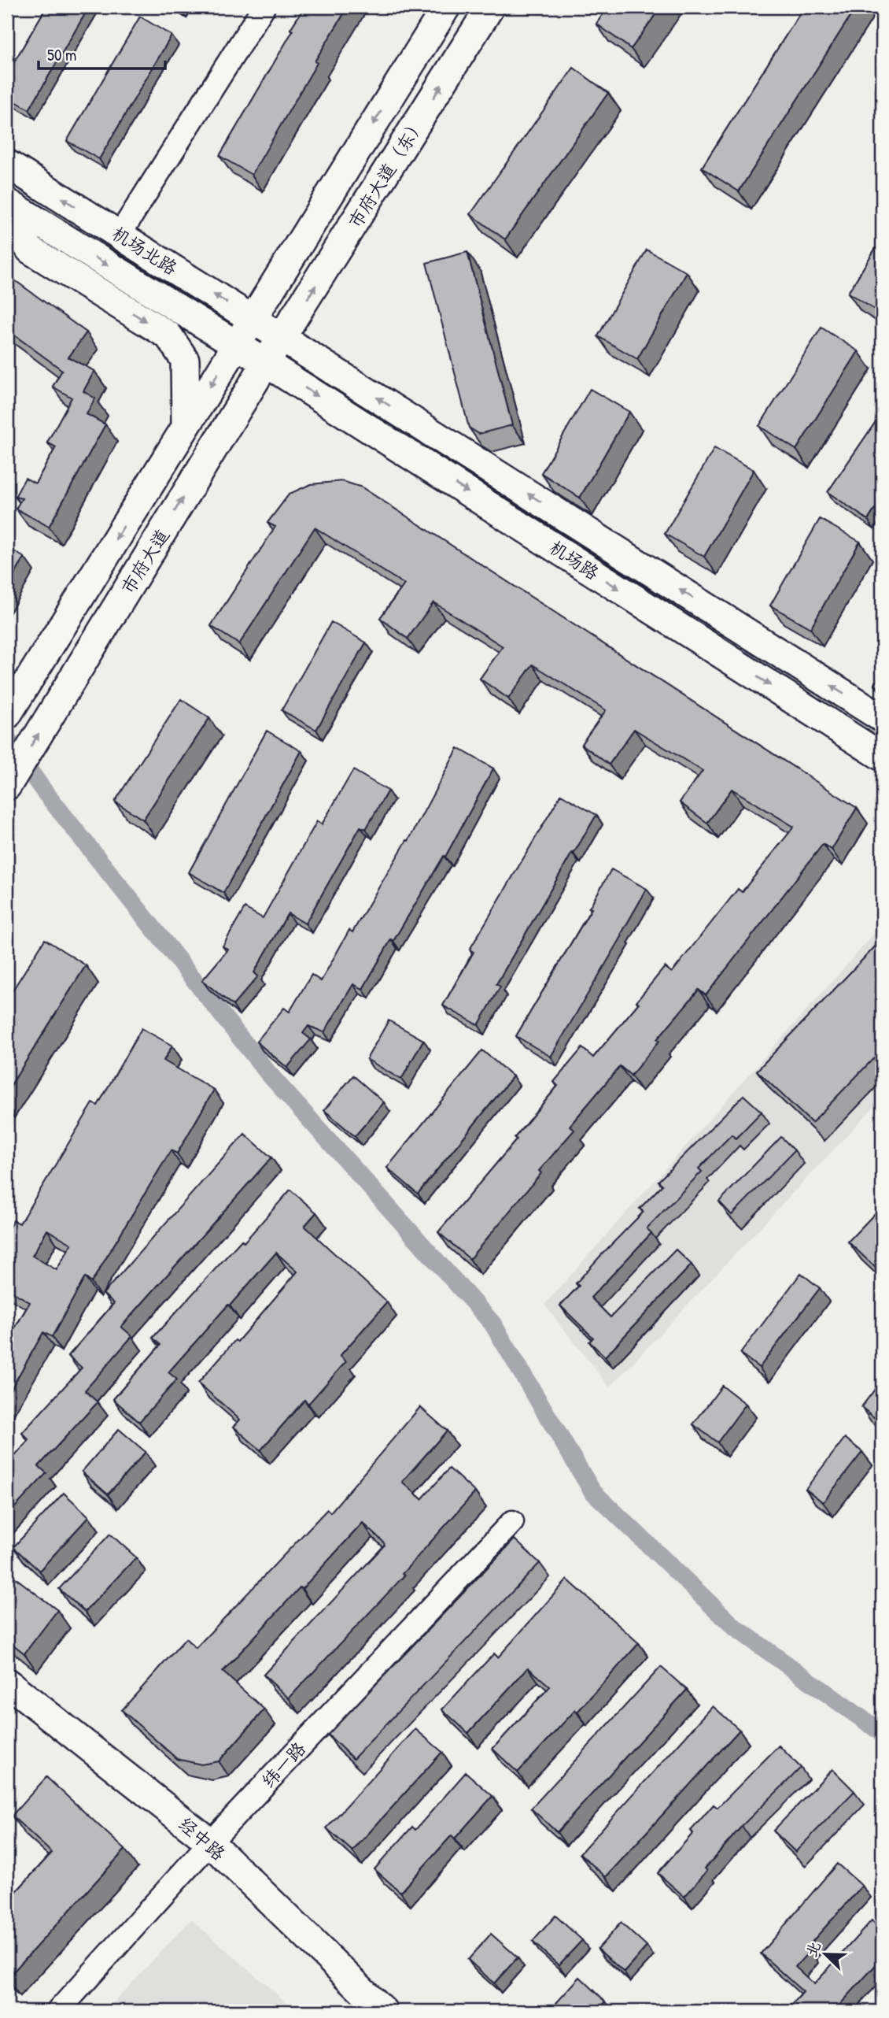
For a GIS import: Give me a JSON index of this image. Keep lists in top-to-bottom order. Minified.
{"streets":{"main road":["市府大道（东）","机场北路","机场路","市府大道","经中路"],"street":["纬一路"]},"crossings":[["市府大道（东）","机场北路"],["市府大道（东）","机场路"],["市府大道（东）","市府大道"],["机场北路","机场路"],["机场北路","市府大道"],["机场路","市府大道"],["纬一路","经中路"]],"scale_bar":"50 m","north":"top left"}
